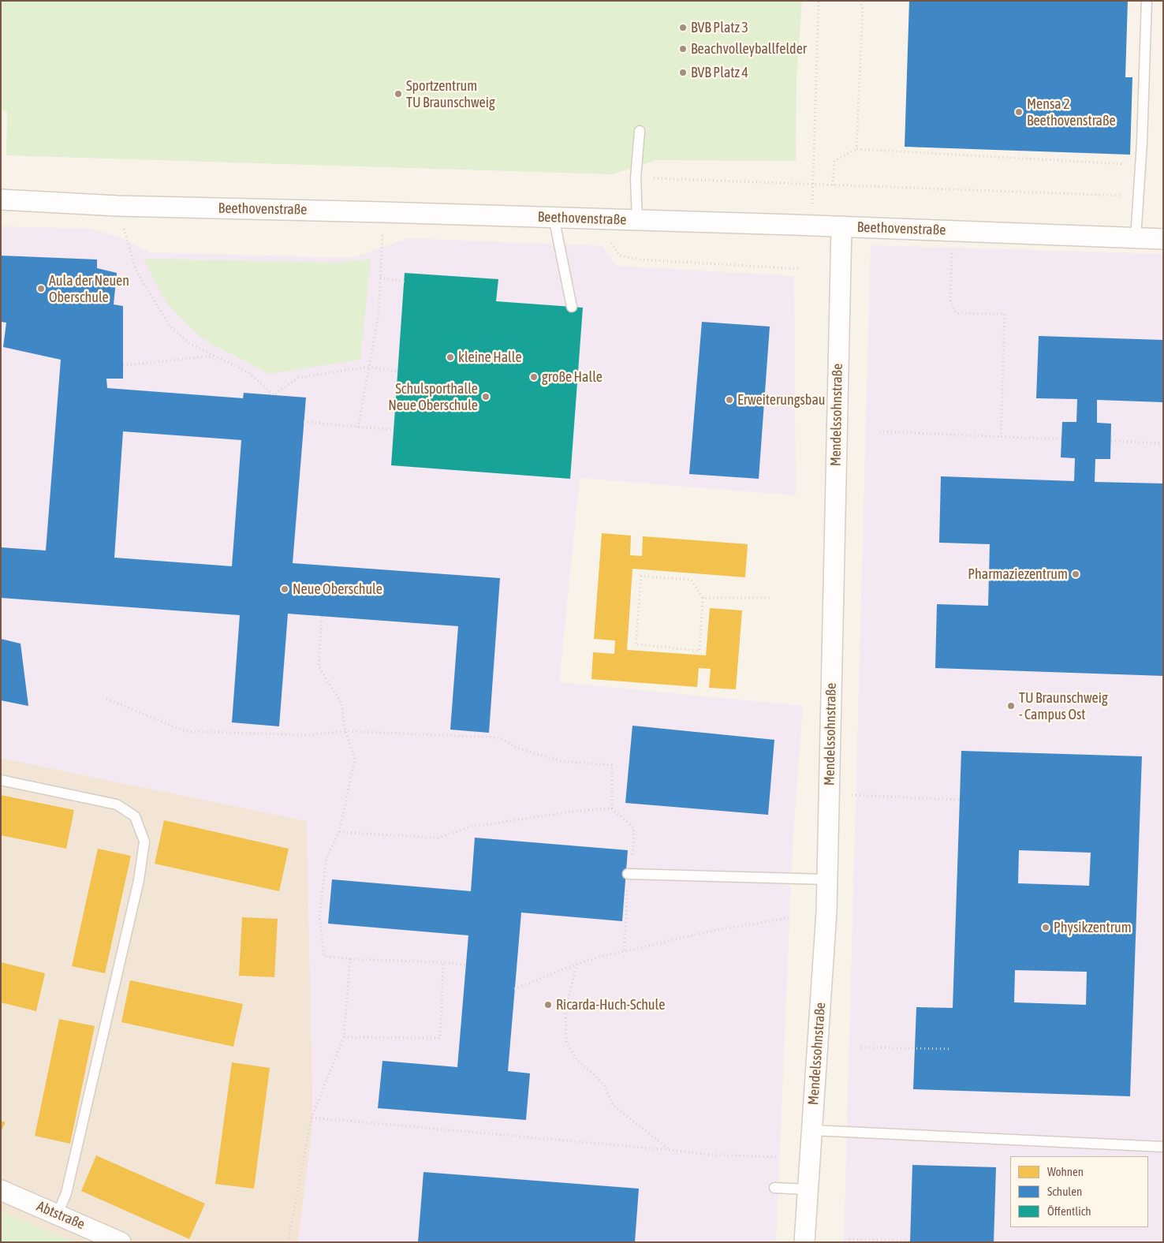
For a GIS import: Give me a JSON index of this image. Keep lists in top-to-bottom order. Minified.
{"streets":{"street":["Beethovenstraße","Mendelssohnstraße","Abtstraße"]},"crossings":[["Beethovenstraße","Mendelssohnstraße"]],"places":["BVB Platz 3","Beachvolleyballfelder","BVB Platz 4","Sportzentrum TU Braunschweig","Mensa 2 Beethovenstraße","Aula der Neuen Oberschule","kleine Halle","große Halle","Schulsporthalle Neue Oberschule","Erweiterungsbau","Pharmaziezentrum","Neue Oberschule","TU Braunschweig - Campus Ost","Physikzentrum","Ricarda-Huch-Schule"],"legend":["Wohnen","Schulen","Öffentlich"]}
